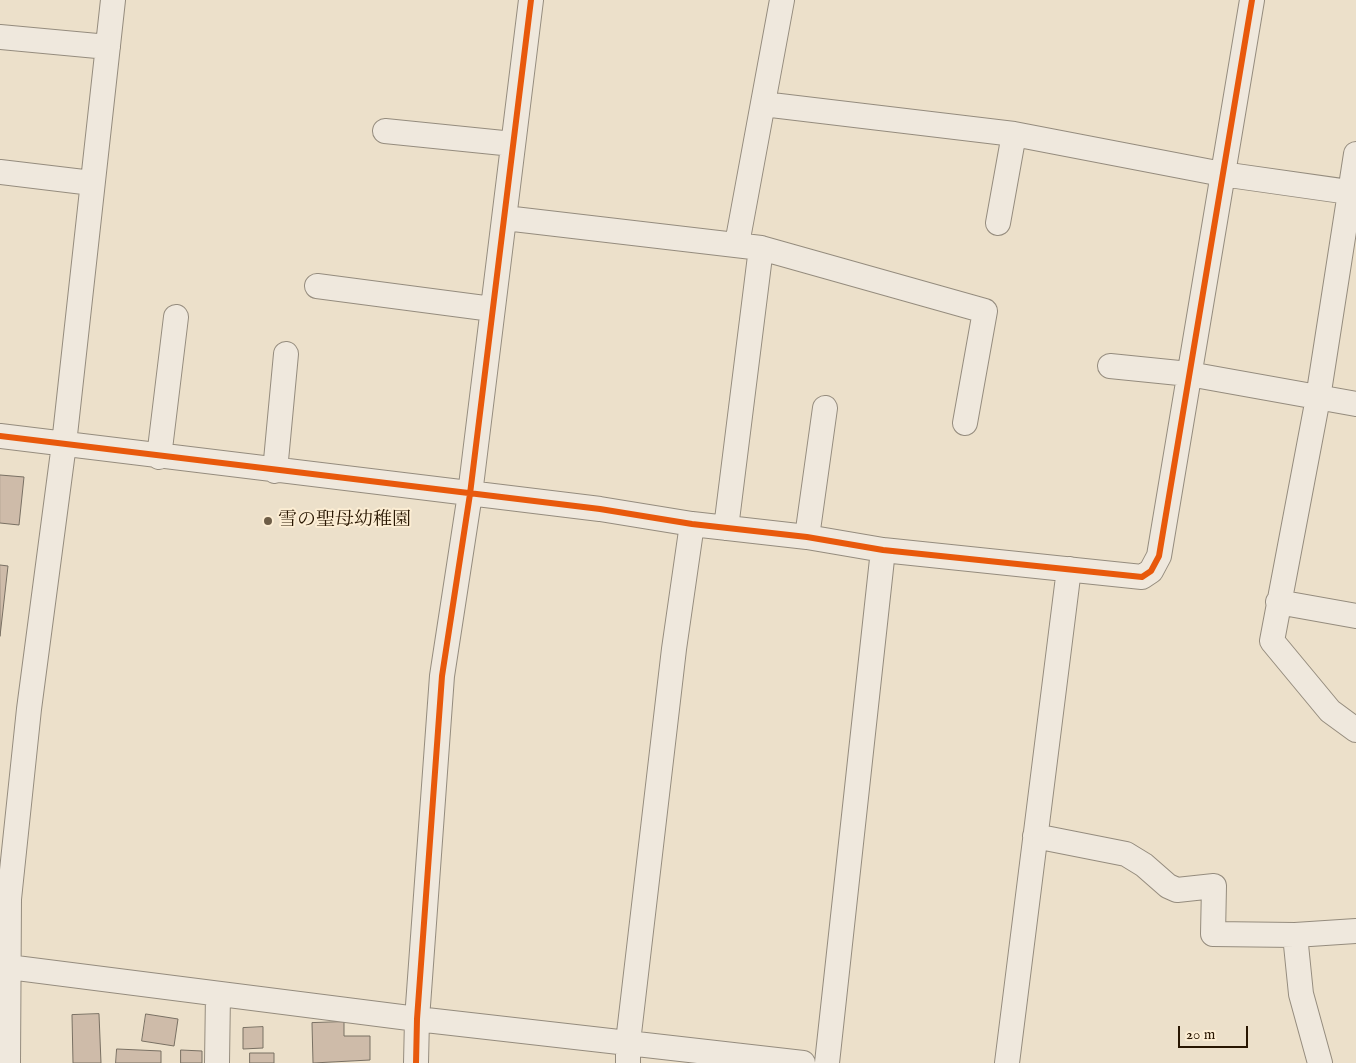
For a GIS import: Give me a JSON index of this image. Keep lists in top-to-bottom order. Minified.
{"places":["雪の聖母幼稚園"],"scale_bar":"20 m"}
